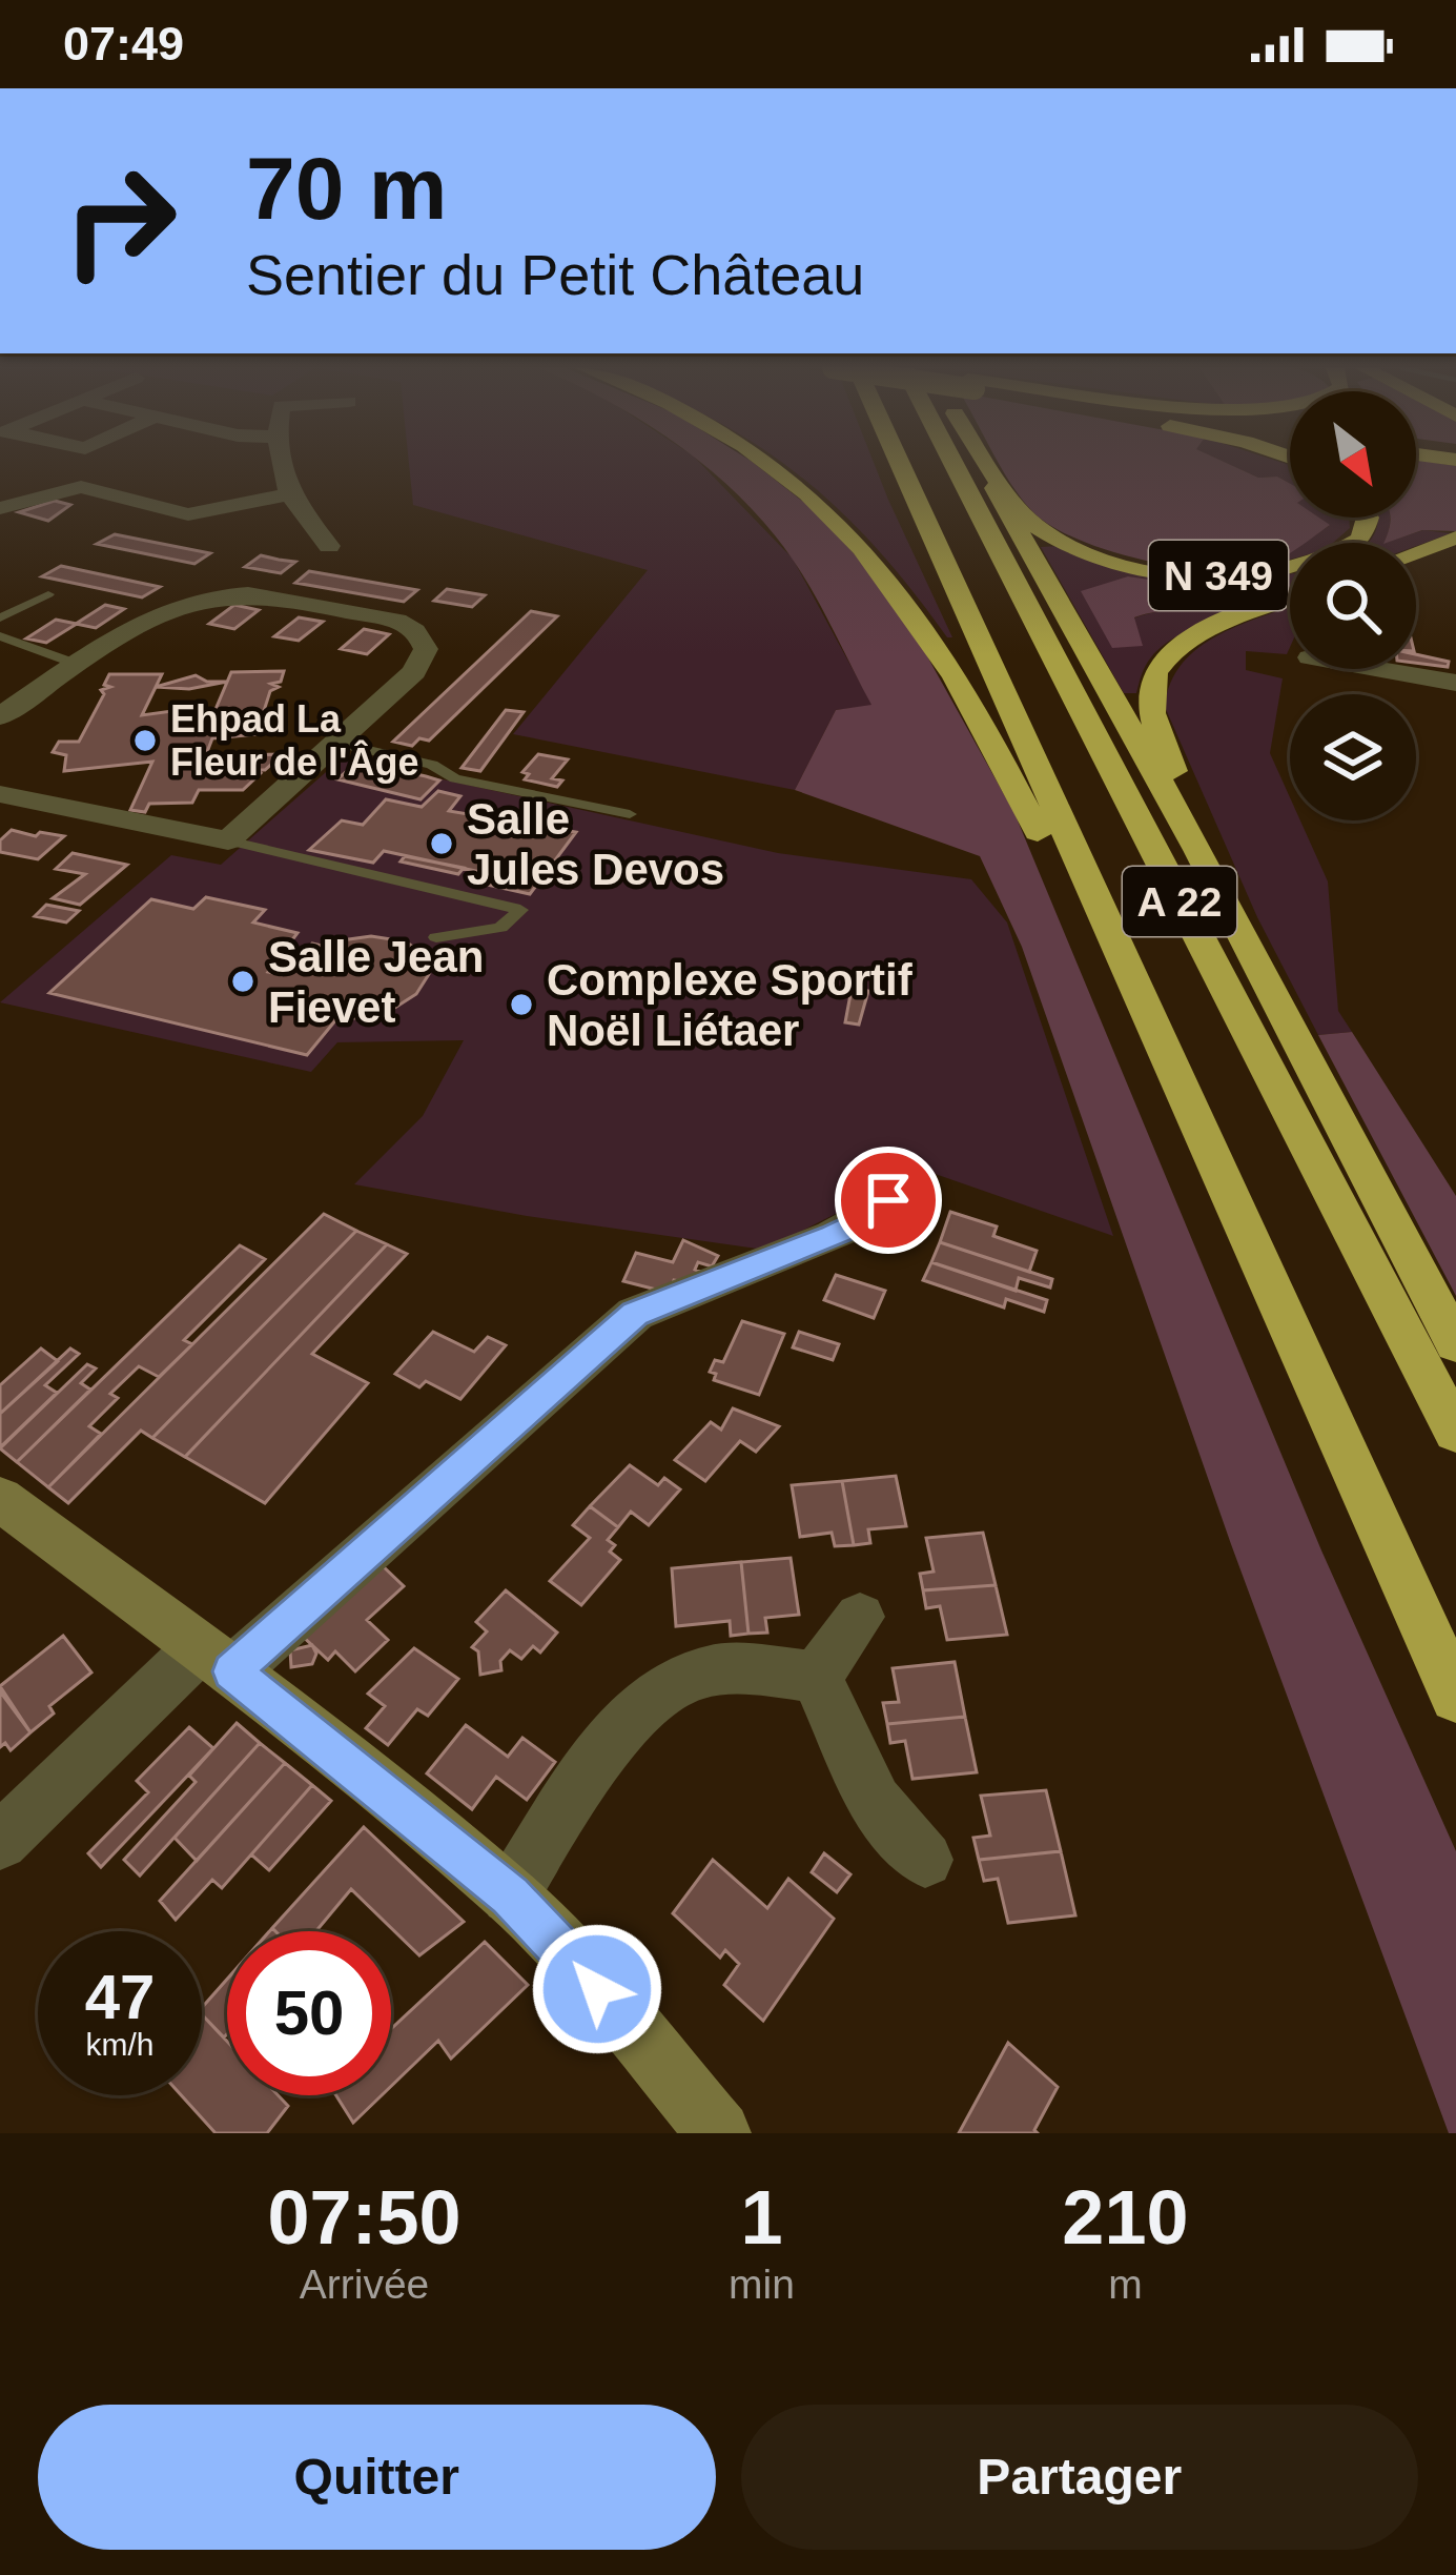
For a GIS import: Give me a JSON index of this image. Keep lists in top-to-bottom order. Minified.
{"streets":{"highway":["N 349","A 22"]},"places":["Ehpad La Fleur de l'Âge","Salle Jules Devos","Salle Jean Fievet","Complexe Sportif Noël Liétaer"],"north":"bottom right","page":{"status":"07:49","turn":["70 m","Sentier du Petit Château"],"speed":"47 km/h","limit":"50","eta":["07:50","Arrivée","1","min","210","m"],"buttons":["Quitter","Partager"]}}
